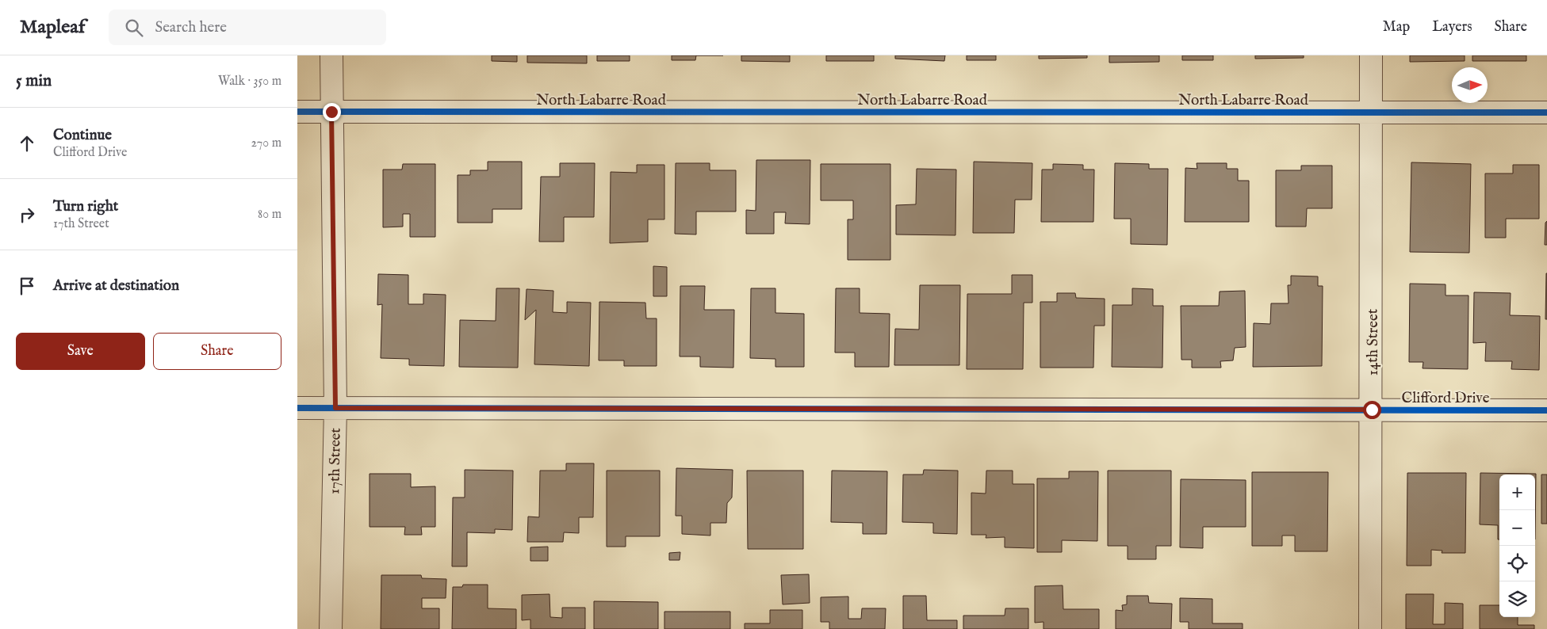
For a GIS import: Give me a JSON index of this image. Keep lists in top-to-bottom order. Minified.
{"streets":{"street":["North Labarre Road","14th Street","Clifford Drive","17th Street"]},"crossings":[["North Labarre Road","14th Street"],["North Labarre Road","17th Street"],["14th Street","Clifford Drive"],["Clifford Drive","17th Street"]],"north":"right","page":{"header":"Mapleaf","search":"Search here","nav":["Map","Layers","Share"],"heading":["5 min","Walk · 350 m"],"list":[["Continue","Clifford Drive","270 m"],["Turn right","17th Street","80 m"],"Arrive at destination"],"buttons":["Save","Share"],"map_buttons":["+","−"]}}
